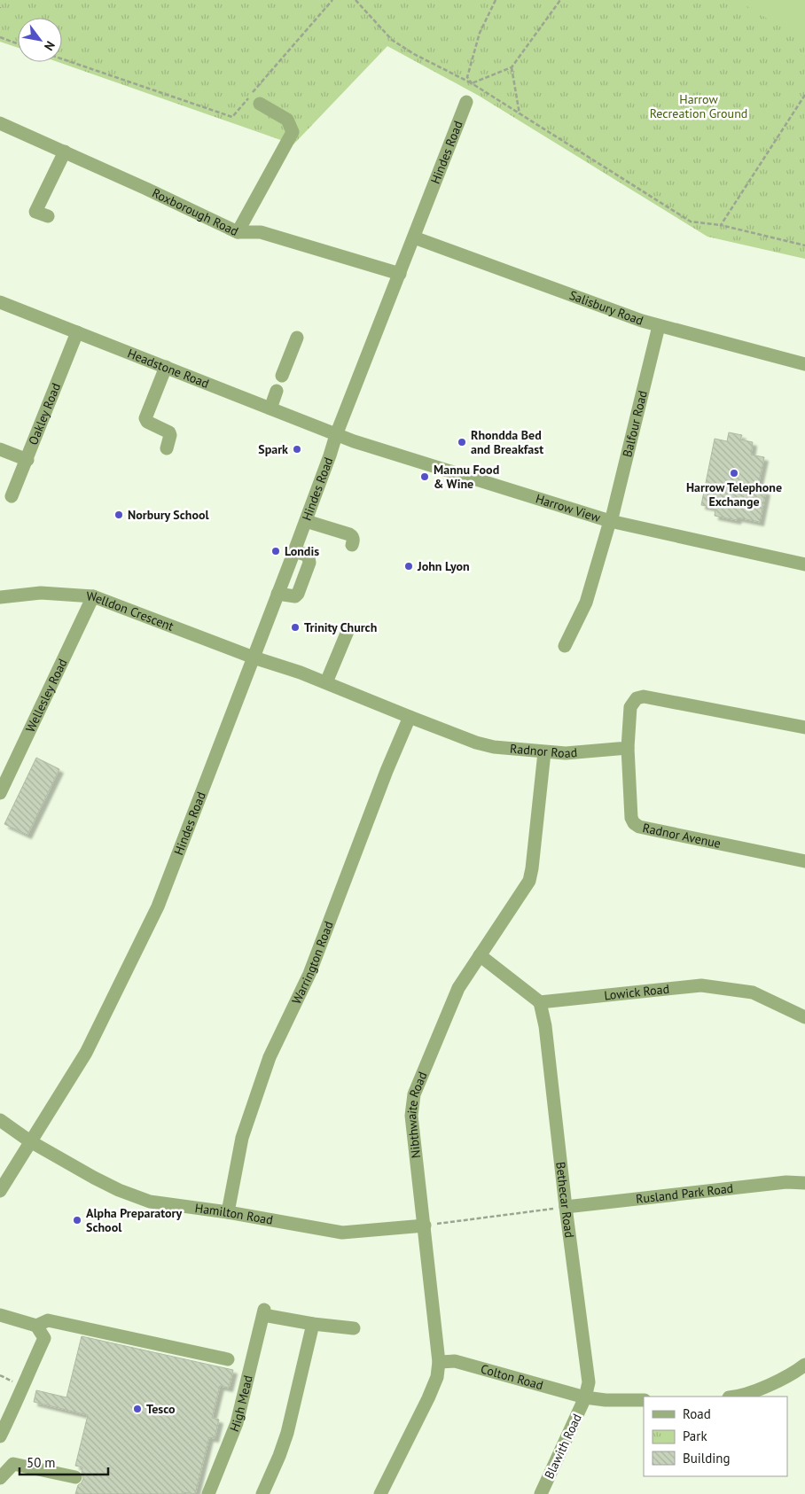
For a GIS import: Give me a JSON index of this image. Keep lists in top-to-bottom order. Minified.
{"streets":{"street":["Hindes Road","Roxborough Road","Salisbury Road","Headstone Road","Oakley Road","Balfour Road","Harrow View","Welldon Crescent","Wellesley Road","Radnor Road","Radnor Avenue","Warrington Road","Lowick Road","Nibthwaite Road","Rusland Park Road","Bethecar Road","Hamilton Road","Colton Road","High Mead","Blawith Road"]},"crossings":[["Hindes Road","Roxborough Road"],["Hindes Road","Salisbury Road"],["Hindes Road","Headstone Road"],["Hindes Road","Harrow View"],["Hindes Road","Welldon Crescent"],["Hindes Road","Radnor Road"],["Hindes Road","Hamilton Road"],["Salisbury Road","Balfour Road"],["Headstone Road","Oakley Road"],["Headstone Road","Harrow View"],["Balfour Road","Harrow View"],["Welldon Crescent","Wellesley Road"],["Welldon Crescent","Radnor Road"],["Radnor Road","Radnor Avenue"],["Radnor Road","Warrington Road"],["Radnor Road","Nibthwaite Road"],["Warrington Road","Hamilton Road"],["Lowick Road","Bethecar Road"],["Nibthwaite Road","Hamilton Road"],["Nibthwaite Road","Colton Road"],["Rusland Park Road","Bethecar Road"],["Bethecar Road","Colton Road"],["Bethecar Road","Blawith Road"],["Colton Road","Blawith Road"]],"parks":["Harrow Recreation Ground"],"places":["Rhondda Bed and Breakfast","Spark","Harrow Telephone Exchange","Mannu Food & Wine","Norbury School","Londis","John Lyon","Trinity Church","Alpha Preparatory School","Tesco"],"legend":["Road","Park","Building"],"scale_bar":"50 m","north":"bottom right"}
